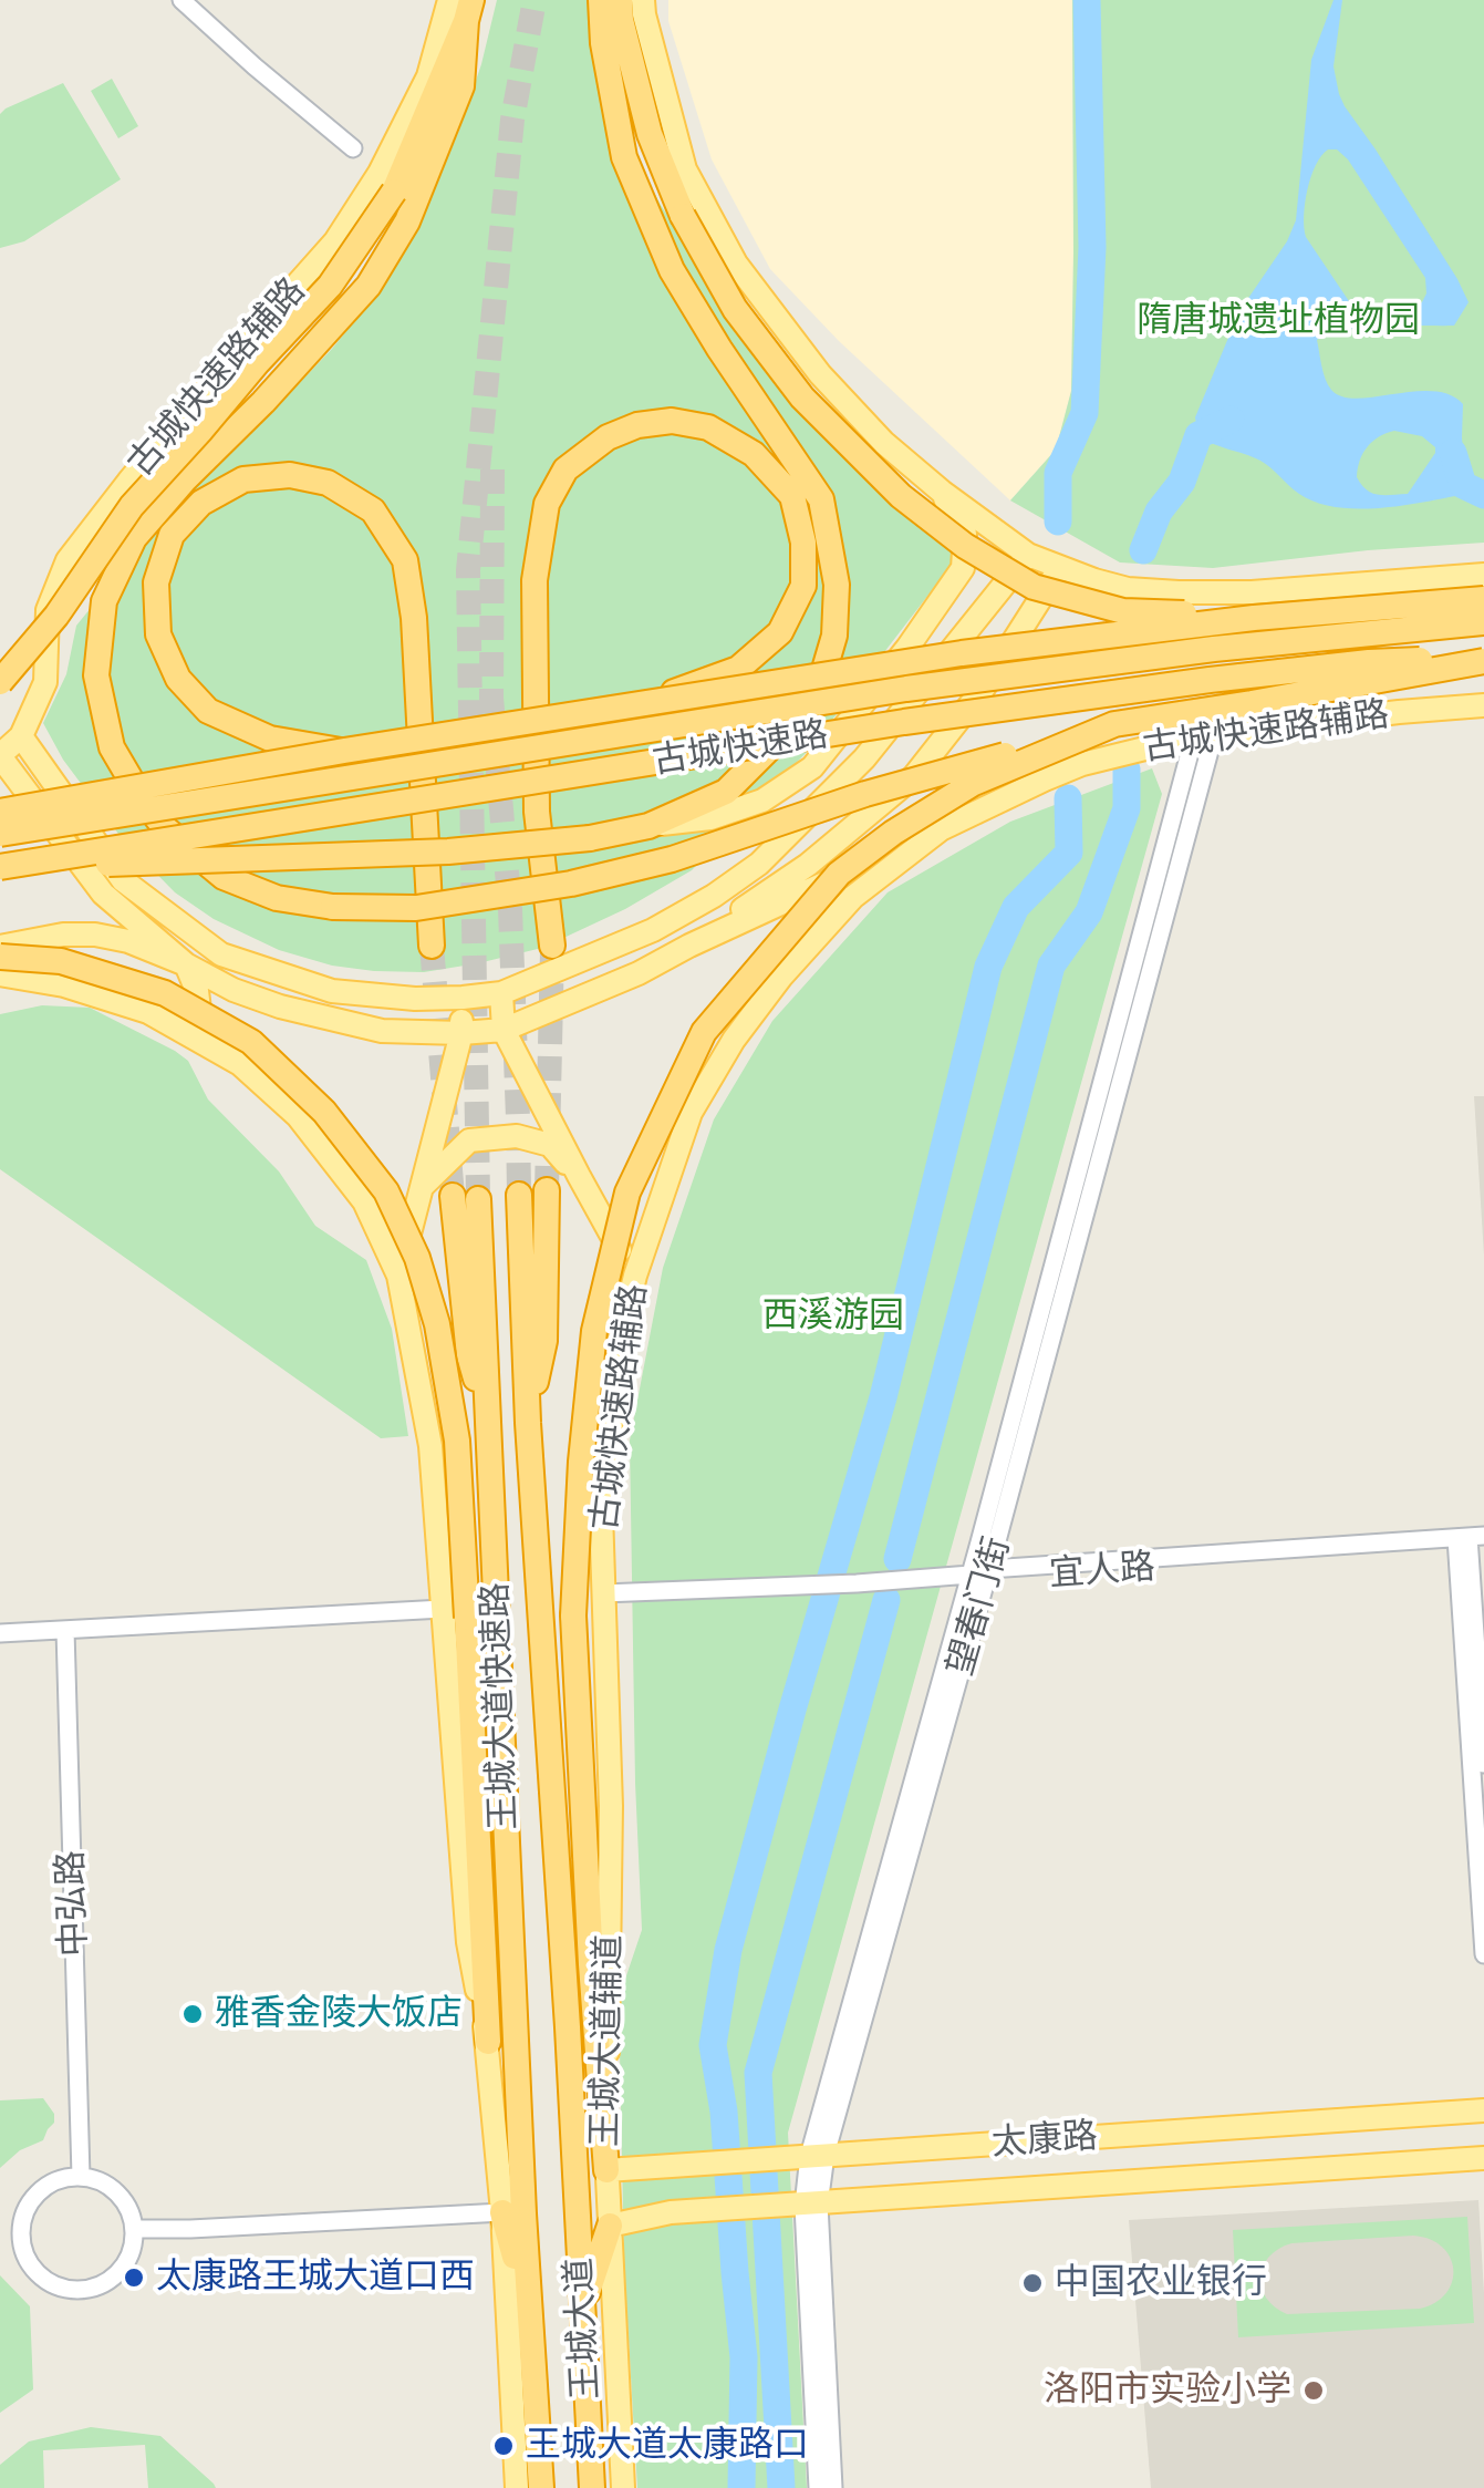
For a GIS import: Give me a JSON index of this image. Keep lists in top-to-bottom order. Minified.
{"streets":{"highway":["古城快速路","王城大道快速路","王城大道"],"main road":["古城快速路辅路","王城大道辅道","太康路"],"street":["宜人路","望春门街","中弘路"]},"crossings":[["古城快速路辅路","宜人路"],["古城快速路辅路","望春门街"],["古城快速路辅路","王城大道辅道"],["宜人路","望春门街"],["宜人路","王城大道辅道"],["望春门街","太康路"],["王城大道快速路","王城大道"],["王城大道辅道","太康路"]],"parks":["隋唐城遗址植物园","西溪游园"],"places":["雅香金陵大饭店","太康路王城大道口西","中国农业银行","洛阳市实验小学","王城大道太康路口"]}
